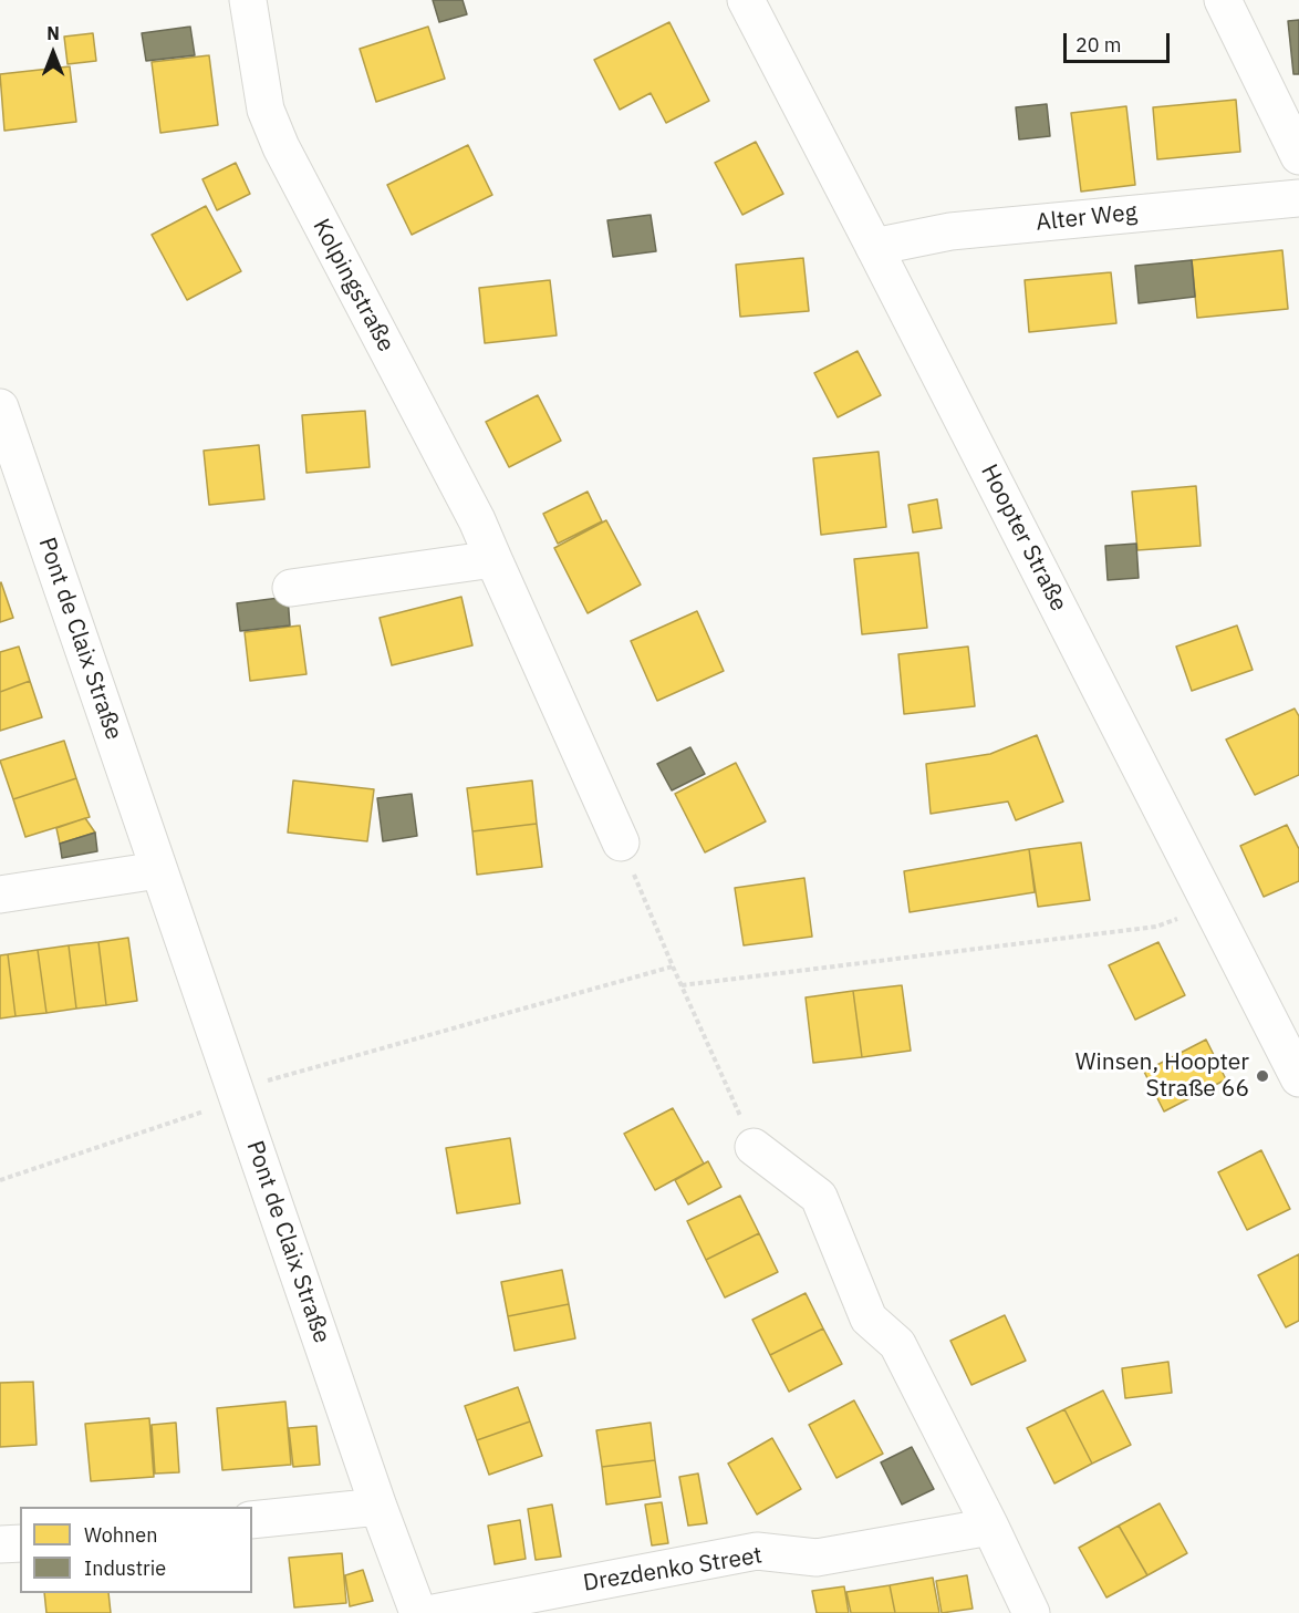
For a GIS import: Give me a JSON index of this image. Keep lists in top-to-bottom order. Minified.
{"streets":{"street":["Alter Weg","Kolpingstraße","Hoopter Straße","Pont de Claix Straße","Drezdenko Street"]},"crossings":[["Alter Weg","Hoopter Straße"]],"places":["Winsen, Hoopter Straße 66"],"legend":["Wohnen","Industrie"],"scale_bar":"20 m","north":"top"}
